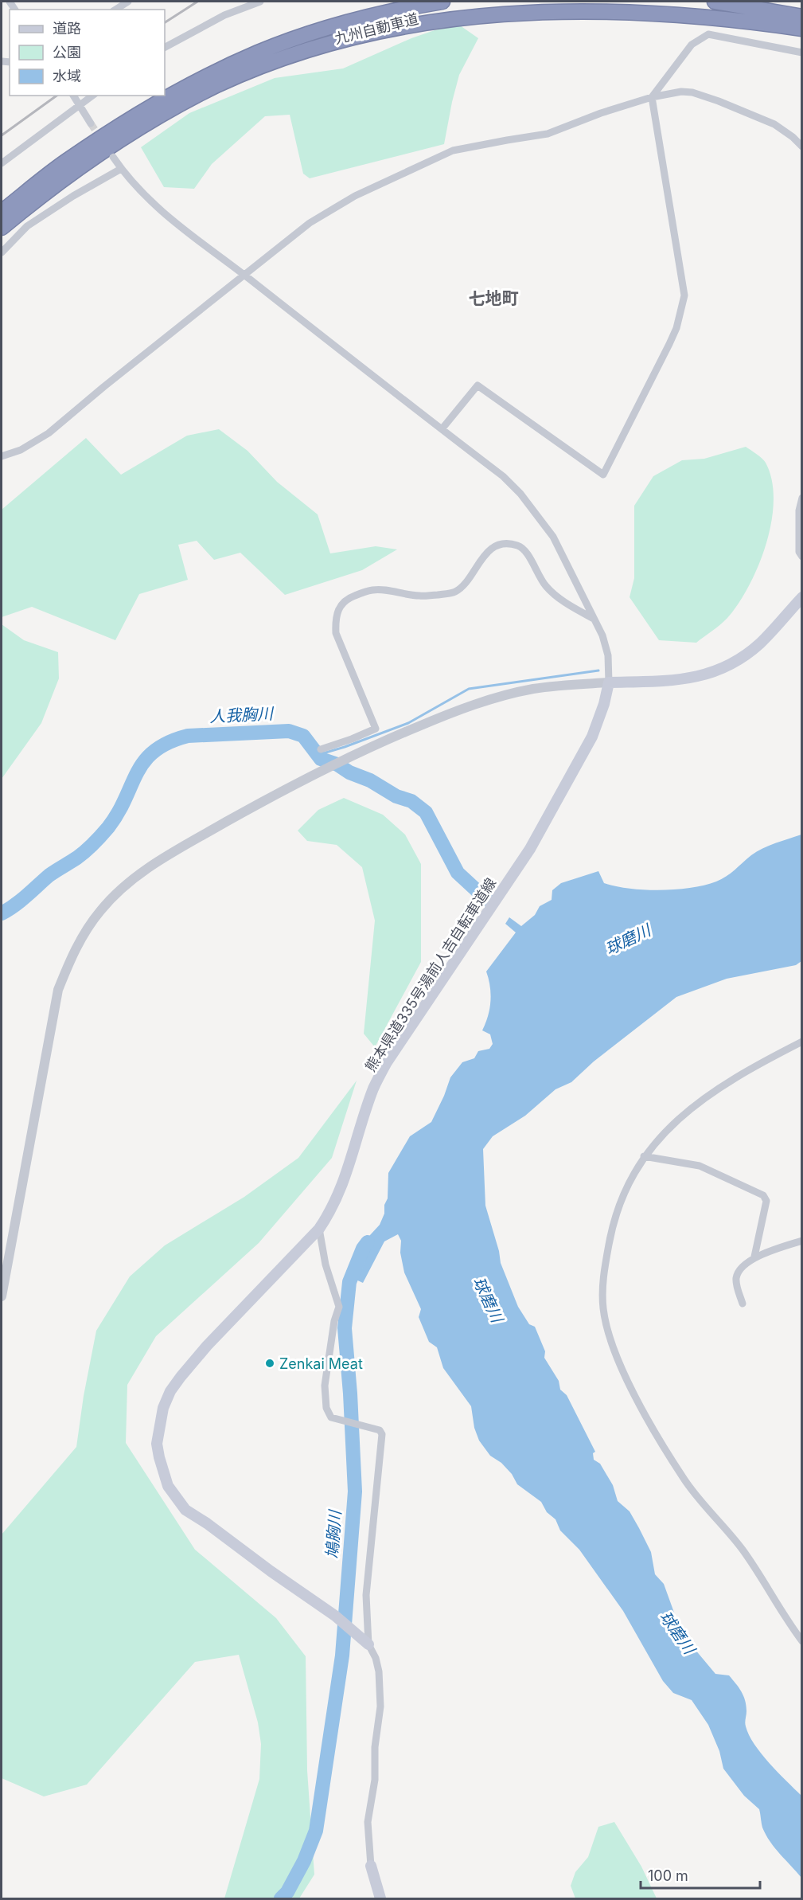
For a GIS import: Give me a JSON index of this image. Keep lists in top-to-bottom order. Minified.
{"streets":{"highway":["九州自動車道"],"main road":["熊本県道335号湯前人吉自転車道線"]},"districts":["七地町"],"water":["人我胸川","球磨川","鳩胸川"],"places":["Zenkai Meat"],"legend":["道路","公園","水域"],"scale_bar":"100 m"}
